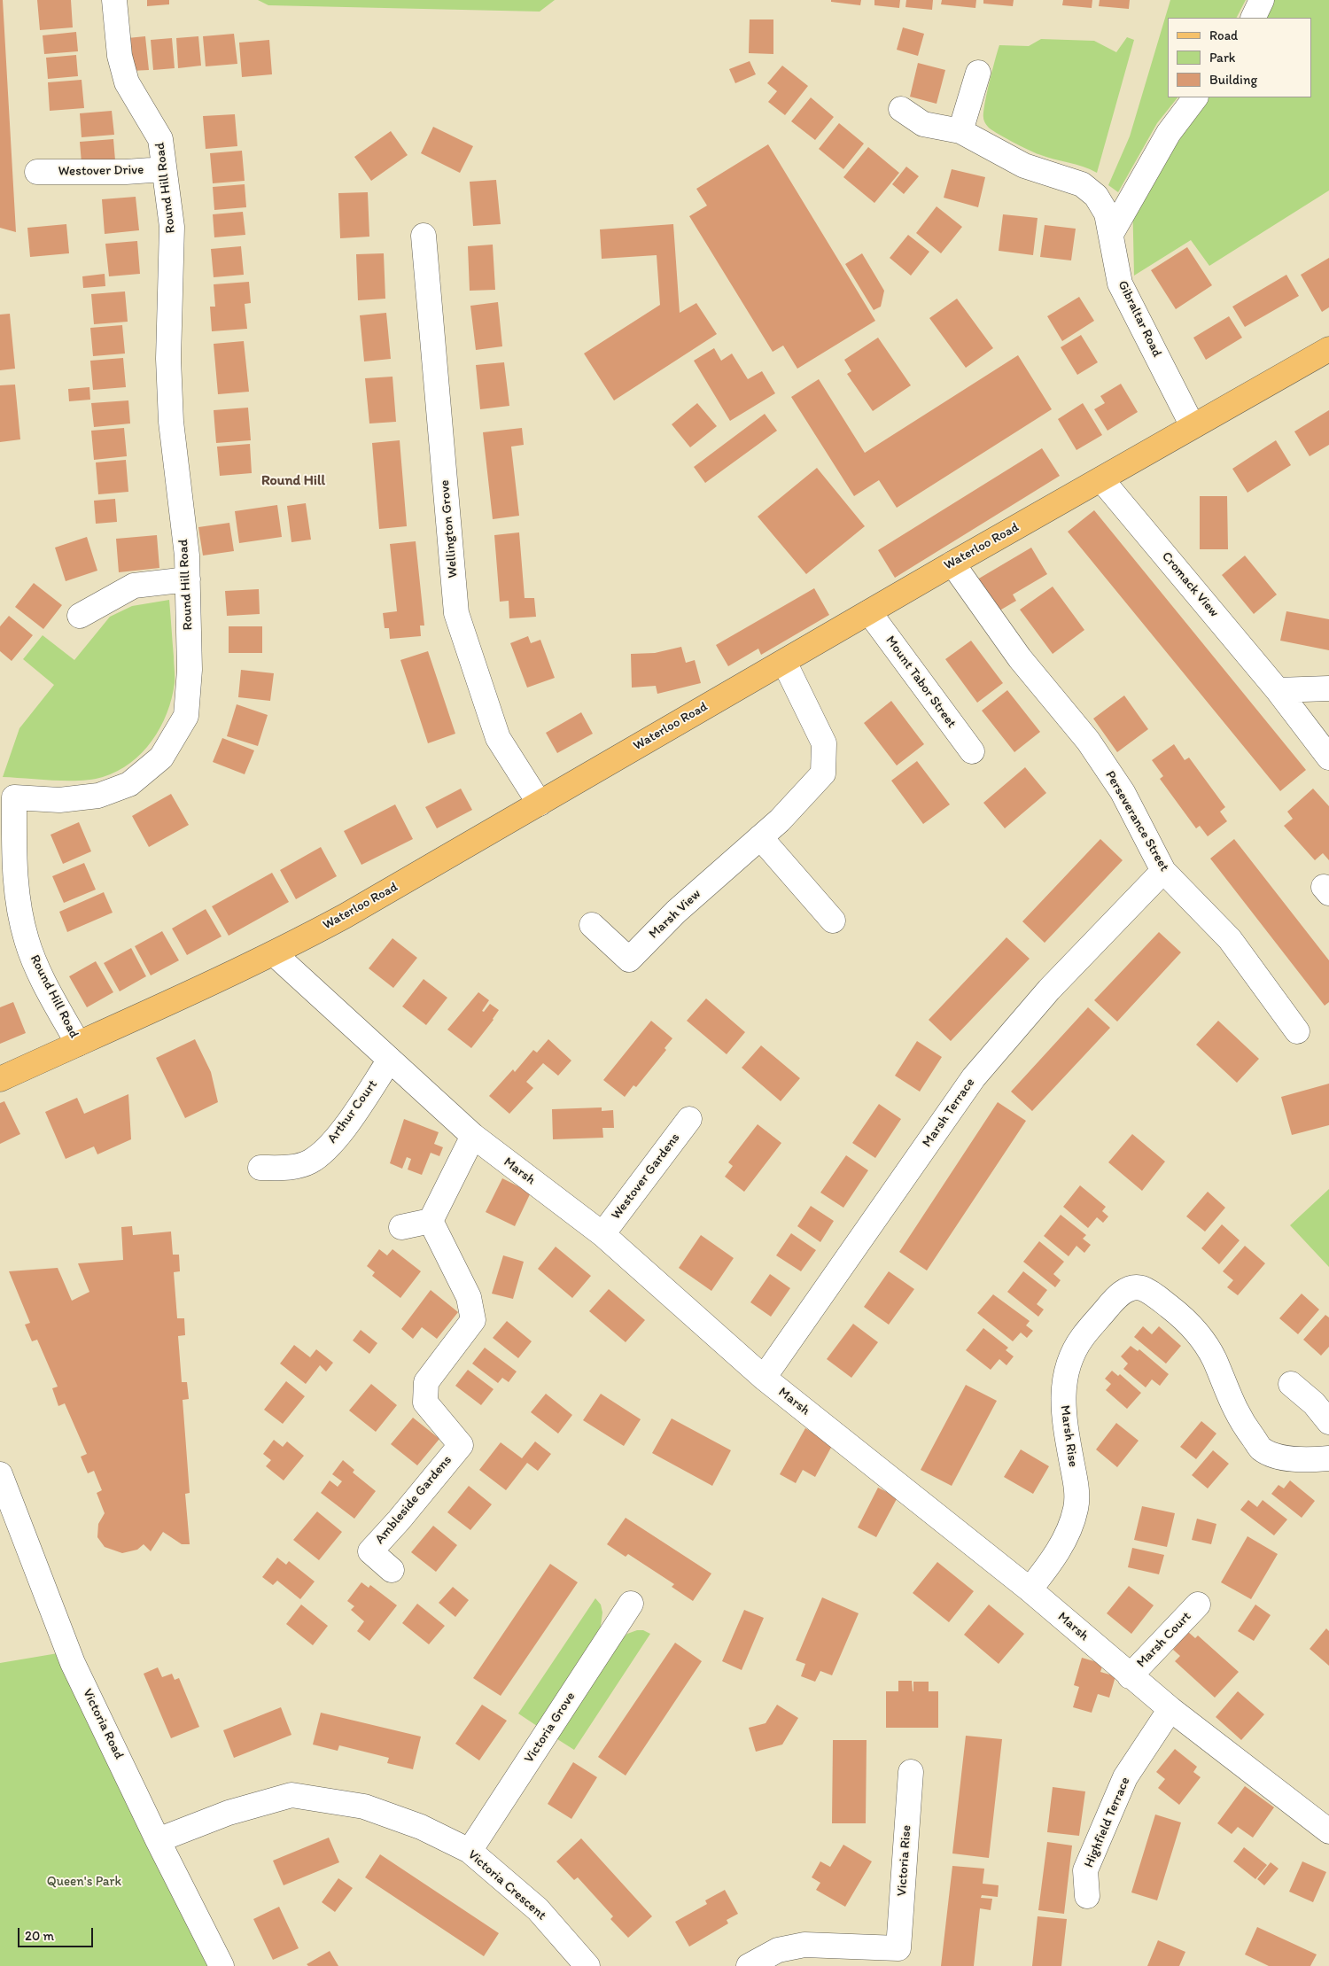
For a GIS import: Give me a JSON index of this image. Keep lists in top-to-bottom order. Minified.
{"streets":{"main road":["Waterloo Road"],"street":["Westover Drive","Round Hill Road","Gibraltar Road","Wellington Grove","Cromack View","Mount Tabor Street","Perseverance Street","Marsh View","Arthur Court","Marsh Terrace","Marsh","Westover Gardens","Marsh Rise","Ambleside Gardens","Marsh Court","Victoria Road","Victoria Grove","Highfield Terrace","Victoria Rise","Victoria Crescent"]},"crossings":[["Westover Drive","Round Hill Road"],["Round Hill Road","Waterloo Road"],["Gibraltar Road","Waterloo Road"],["Wellington Grove","Waterloo Road"],["Waterloo Road","Cromack View"],["Waterloo Road","Mount Tabor Street"],["Waterloo Road","Perseverance Street"],["Waterloo Road","Marsh View"],["Waterloo Road","Marsh"],["Perseverance Street","Marsh Terrace"],["Arthur Court","Marsh"],["Marsh Terrace","Marsh"],["Marsh","Westover Gardens"],["Marsh","Marsh Rise"],["Marsh","Marsh Court"],["Marsh","Highfield Terrace"],["Victoria Road","Victoria Crescent"],["Victoria Grove","Victoria Crescent"]],"districts":["Round Hill"],"parks":["Queen's Park"],"legend":["Road","Park","Building"],"scale_bar":"20 m"}
